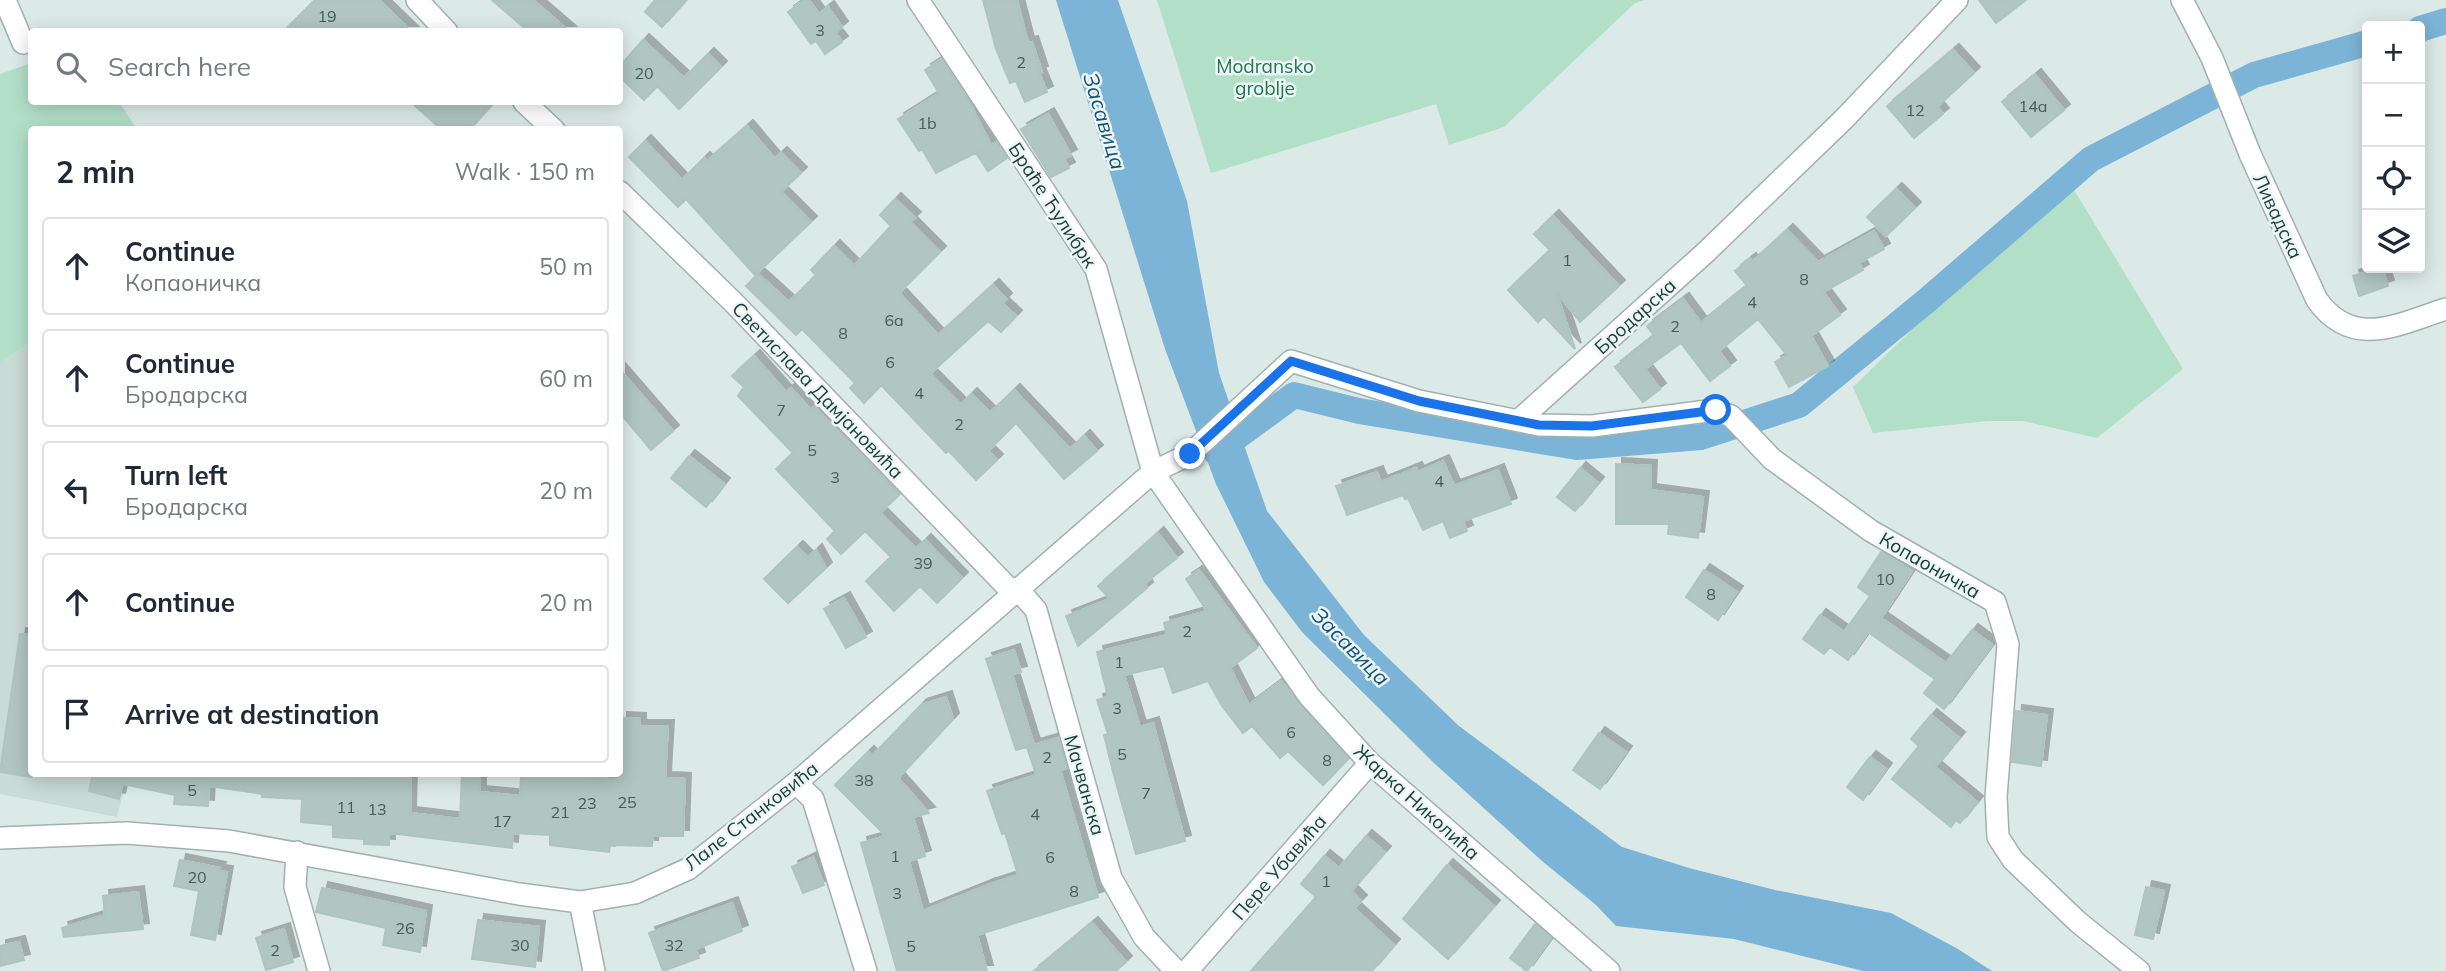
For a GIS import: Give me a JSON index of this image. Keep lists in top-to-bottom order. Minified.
{"streets":{"street":["Браће Ћулибрк","Ливадска","Бродарска","Светислава Дамјановића","Копаоничка","Мачванска","Жарка Николића","Лале Станковића","Пере Убавића"]},"crossings":[["Браће Ћулибрк","Жарка Николића"],["Браће Ћулибрк","Лале Станковића"],["Бродарска","Копаоничка"],["Бродарска","Лале Станковића"],["Светислава Дамјановића","Мачванска"],["Светислава Дамјановића","Лале Станковића"],["Копаоничка","Лале Станковића"],["Мачванска","Лале Станковића"],["Жарка Николића","Лале Станковића"],["Жарка Николића","Пере Убавића"]],"water":["Засавица"],"parks":["Modransko groblje"],"house_numbers":["19","3","2","20","14a","12","1b","1","8","4","6a","2","8","6","4","7","2","5","3","4","39","10","8","2","1","3","6","5","2","8","38","5","7","25","23","11","13","21","4","17","1","6","20","1","8","3","26","30","32","5","2"],"page":{"map_buttons":["+","−"],"search":"Search here","heading":["2 min","Walk · 150 m"],"list":[["Continue","Копаоничка","50 m"],["Continue","Бродарска","60 m"],["Turn left","Бродарска","20 m"],["Continue","20 m"],"Arrive at destination"]}}
